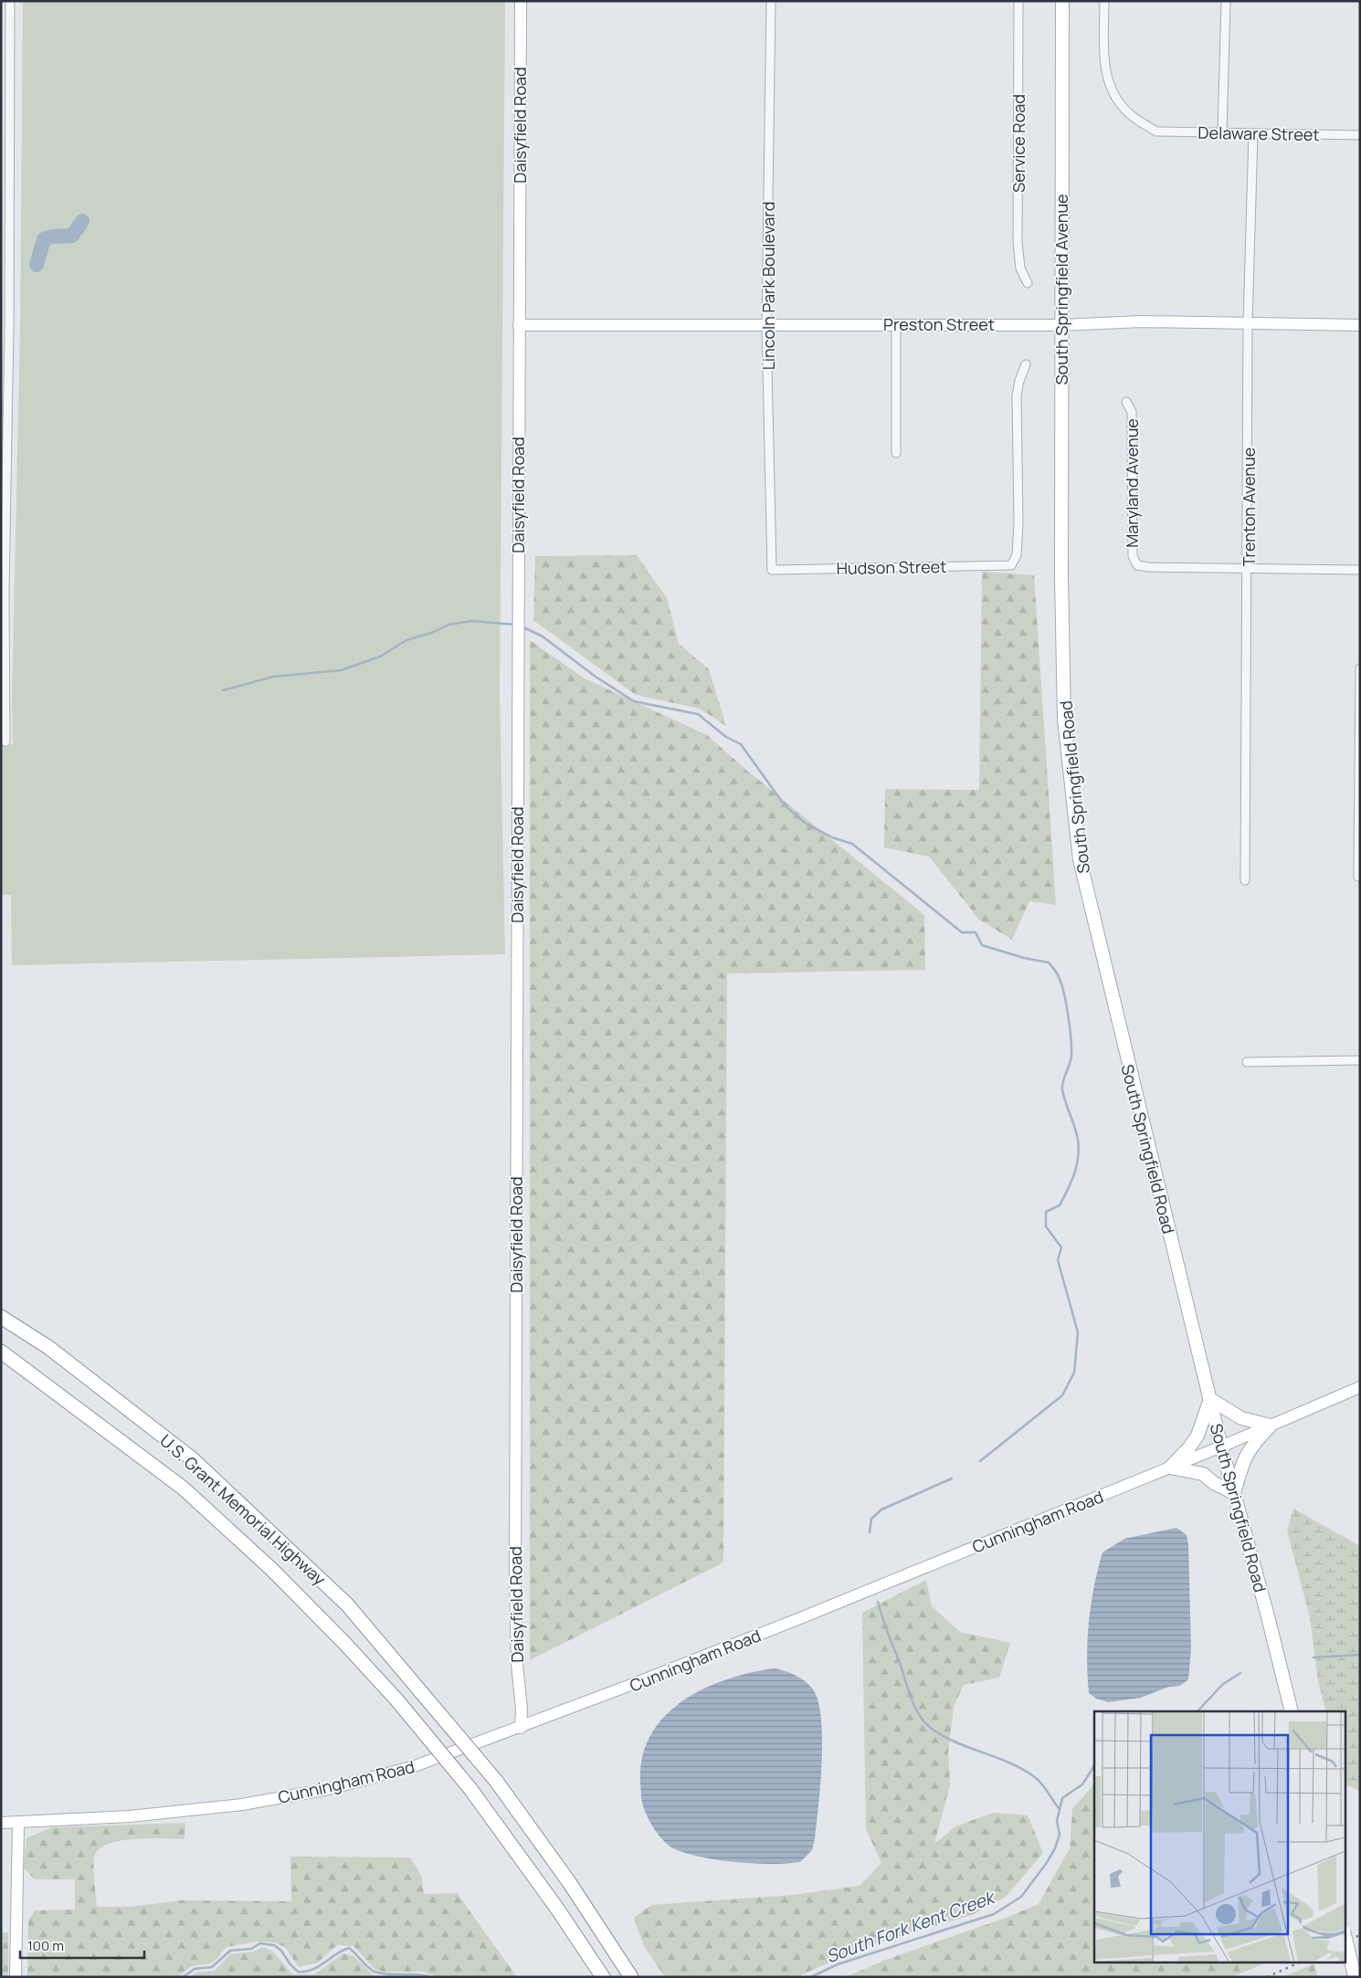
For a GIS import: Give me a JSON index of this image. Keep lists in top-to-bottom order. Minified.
{"streets":{"highway":["U.S. Grant Memorial Highway"],"main road":["South Springfield Avenue","South Springfield Road"],"street":["Daisyfield Road","Delaware Street","Service Road","Lincoln Park Boulevard","Preston Street","Maryland Avenue","Trenton Avenue","Hudson Street","Cunningham Road"]},"crossings":[["Daisyfield Road","Preston Street"],["Daisyfield Road","Cunningham Road"],["Delaware Street","Trenton Avenue"],["Lincoln Park Boulevard","Preston Street"],["Lincoln Park Boulevard","Hudson Street"],["South Springfield Avenue","Preston Street"],["South Springfield Avenue","South Springfield Road"],["Preston Street","Trenton Avenue"],["Maryland Avenue","Trenton Avenue"],["South Springfield Road","Cunningham Road"]],"water":["South Fork Kent Creek"],"scale_bar":"100 m"}
